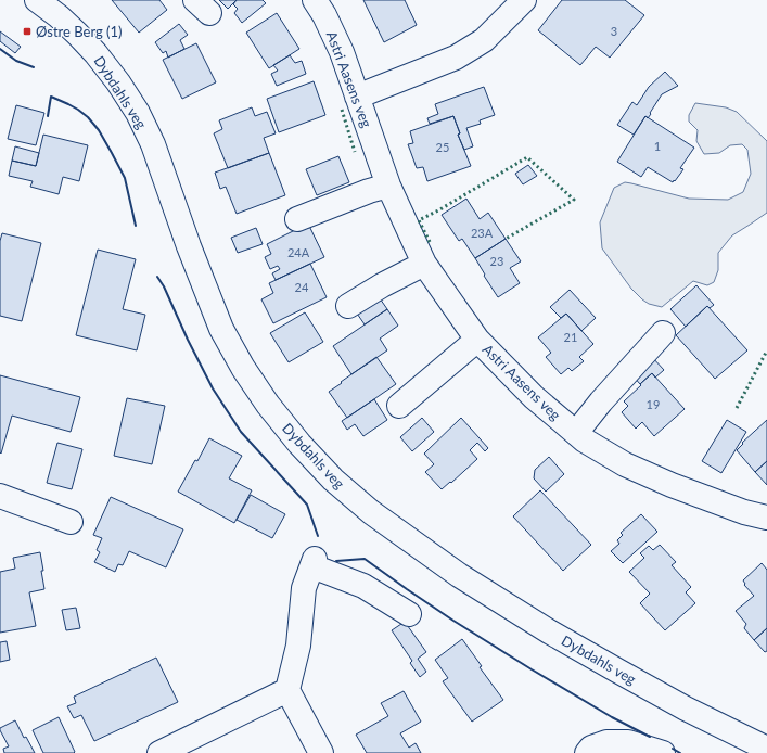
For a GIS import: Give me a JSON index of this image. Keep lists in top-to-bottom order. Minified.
{"streets":{"street":["Astri Aasens veg","Dybdahls veg"]},"places":{"transit":["Østre Berg (1)"]},"house_numbers":["3","1","25","23A","24A","23","24","21","19"]}
